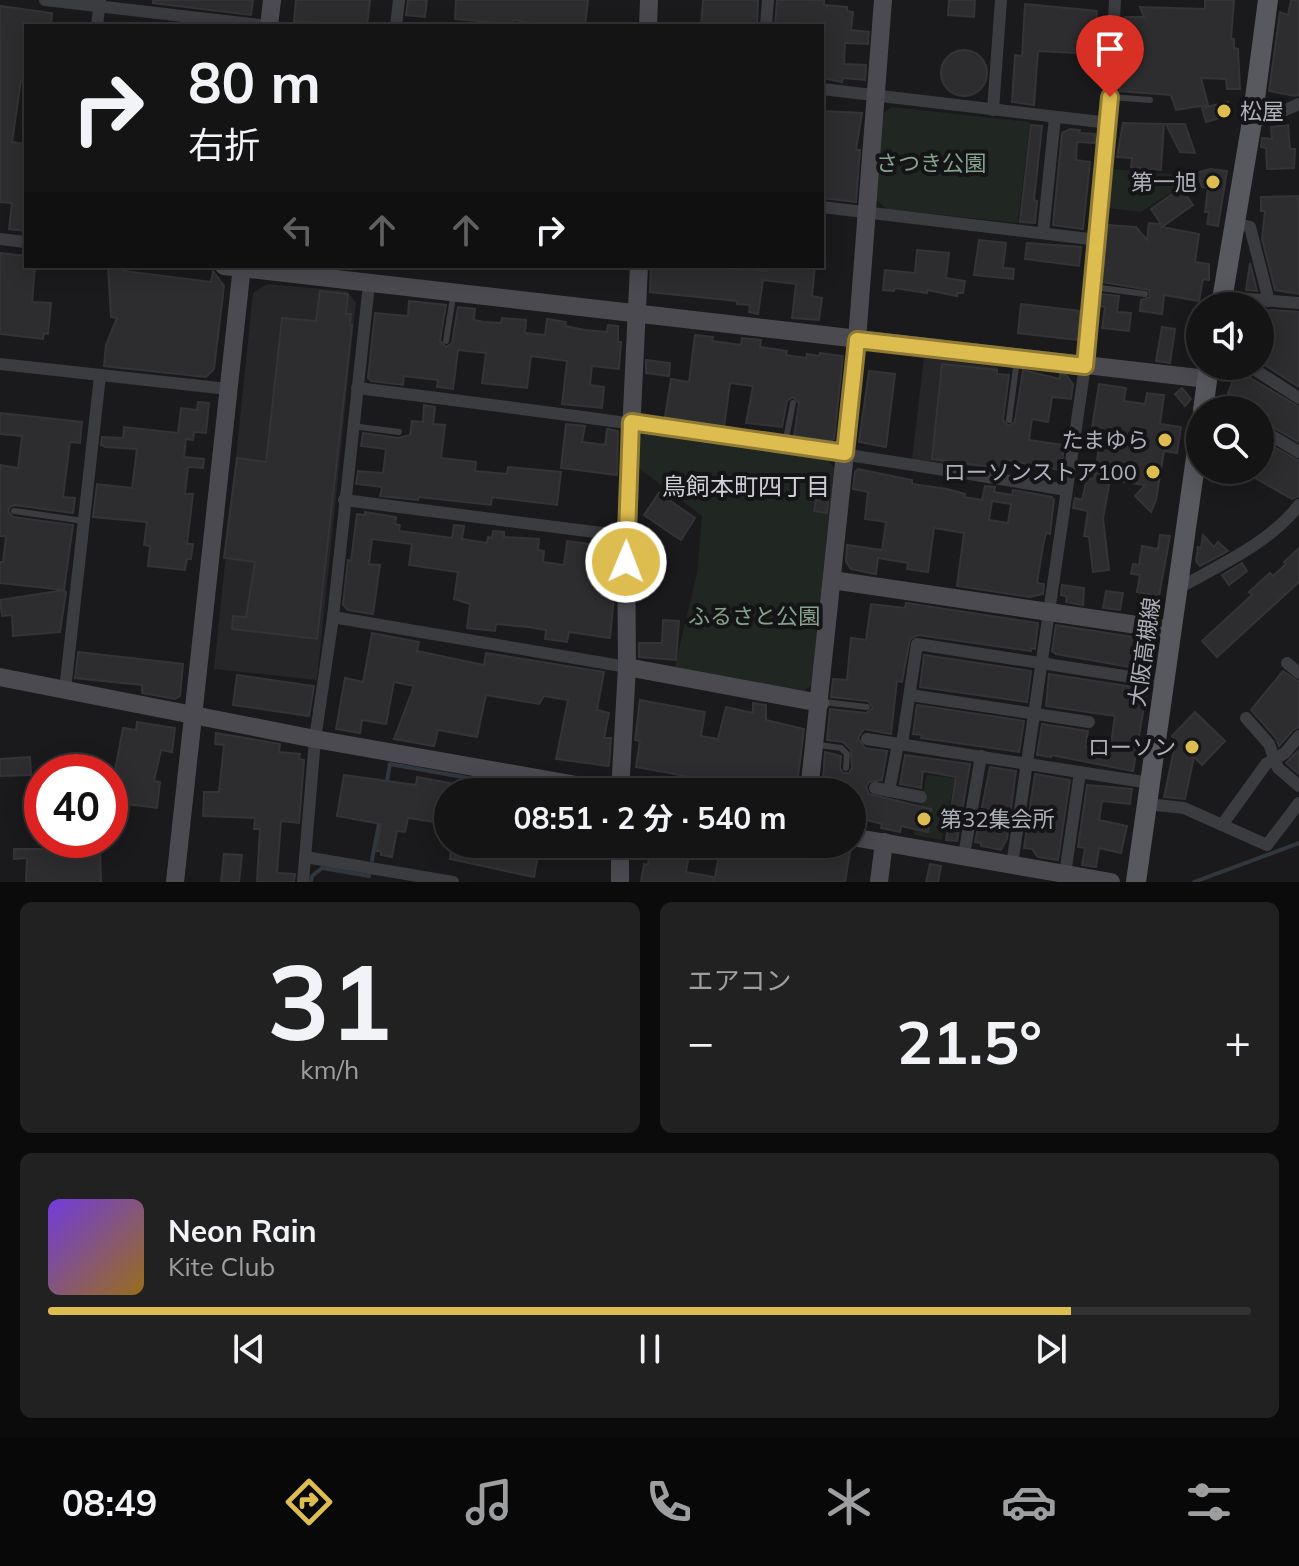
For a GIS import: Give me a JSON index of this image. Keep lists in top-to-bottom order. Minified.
{"streets":{"main road":["大阪高槻線"]},"districts":["鳥飼本町四丁目"],"parks":["さつき公園","ふるさと公園"],"places":["松屋","第一旭","たまゆら","ローソンストア100","ローソン","第32集会所"],"page":{"turn":["80 m","右折"],"limit":"40","trip":"08:51 · 2 分 · 540 m","tile":[["31","km/h"],"エアコン"],"heat":["−","21.5°","+"],"song":["Neon Rain","Kite Club"],"tabs":"08:49"}}
